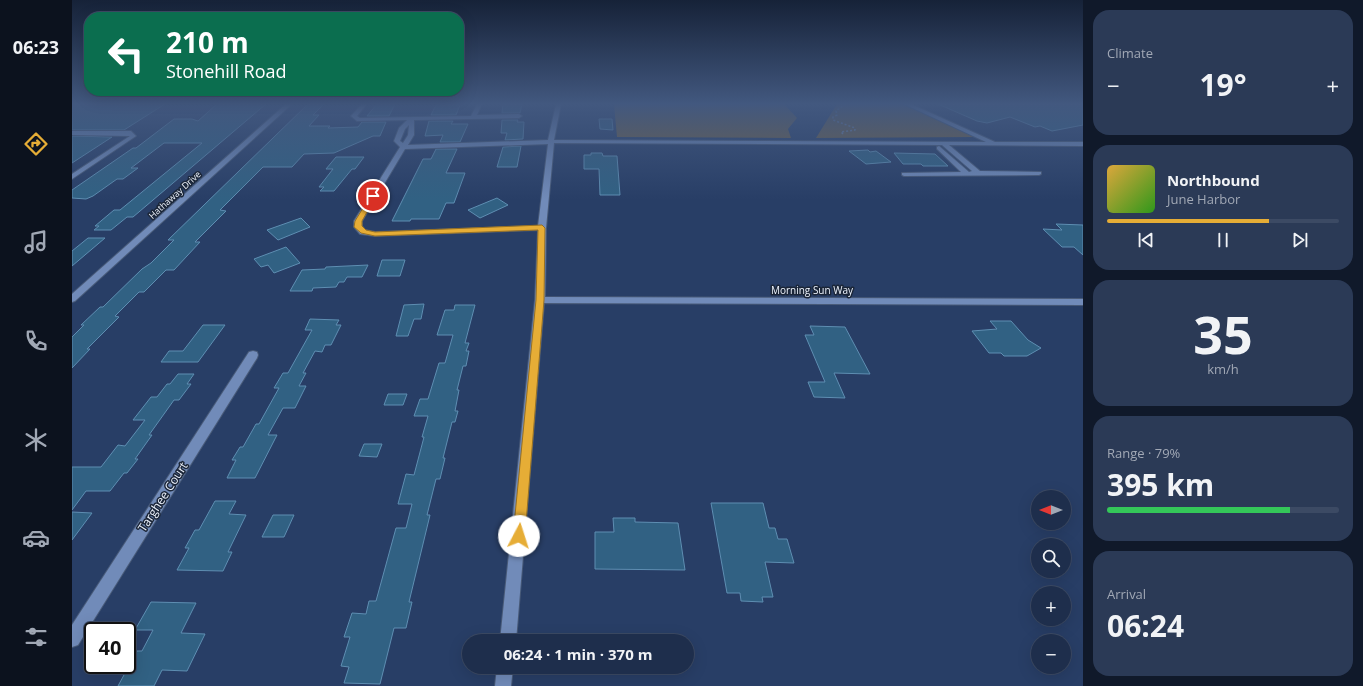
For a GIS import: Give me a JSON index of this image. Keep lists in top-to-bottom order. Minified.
{"streets":{"street":["Hathaway Drive","Morning Sun Way","Targhee Court"]},"north":"left","page":{"tabs":"06:23","tile":["Climate",["35","km/h"],["Range · 79%","395 km"],["Arrival","06:24"]],"turn":["210 m","Stonehill Road"],"heat":["−","19°","+"],"song":["Northbound","June Harbor"],"map_buttons":["+","−"],"limit":"40","trip":"06:24 · 1 min · 370 m"}}
